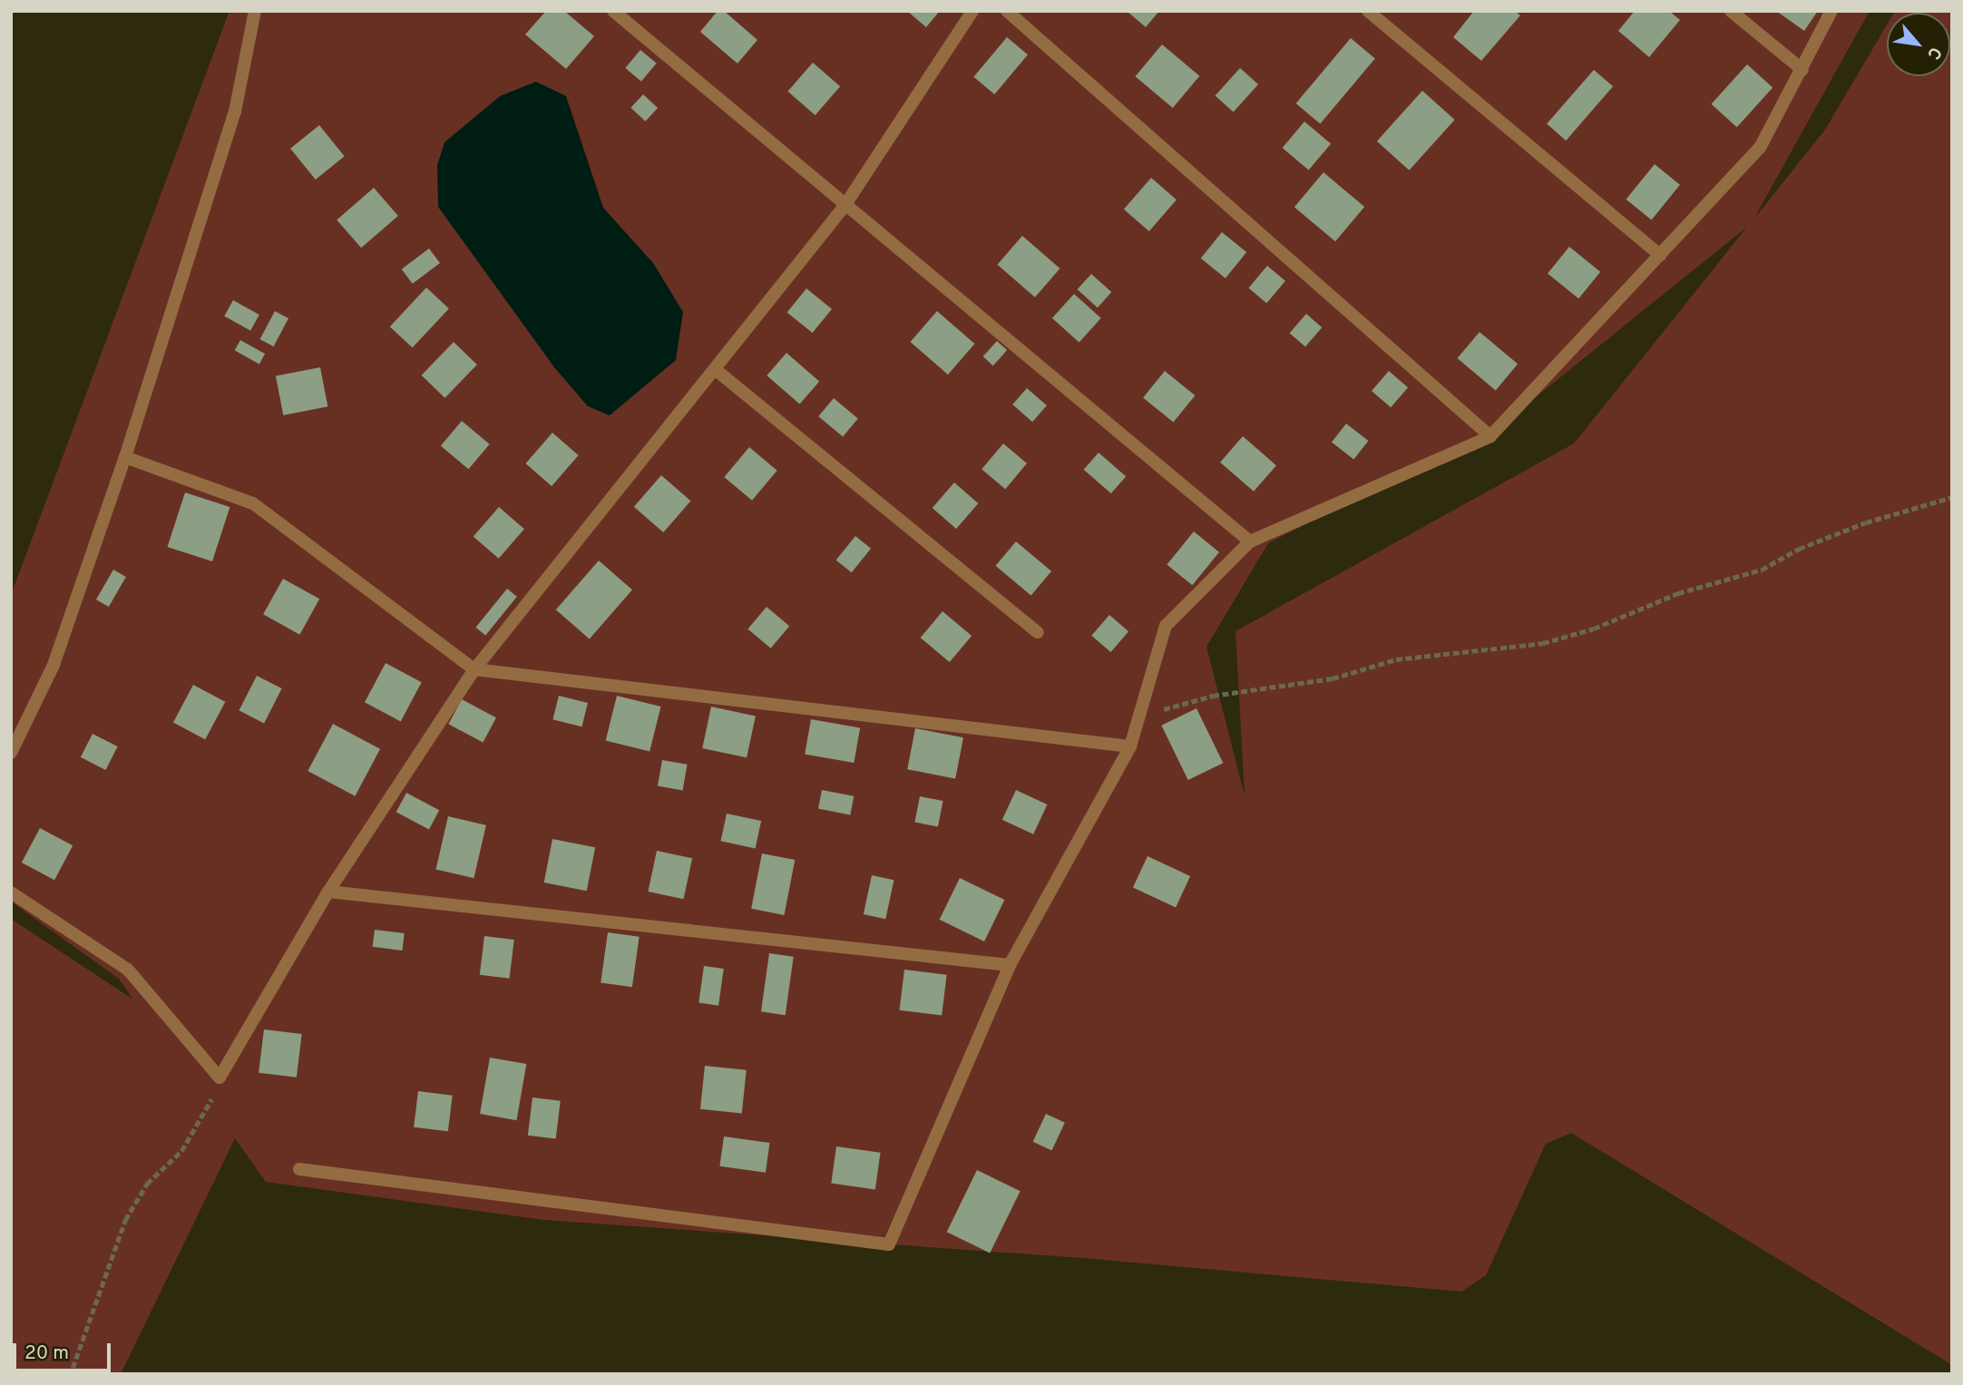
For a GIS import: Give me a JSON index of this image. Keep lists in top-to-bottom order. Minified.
{"scale_bar":"20 m","north":"bottom right"}
